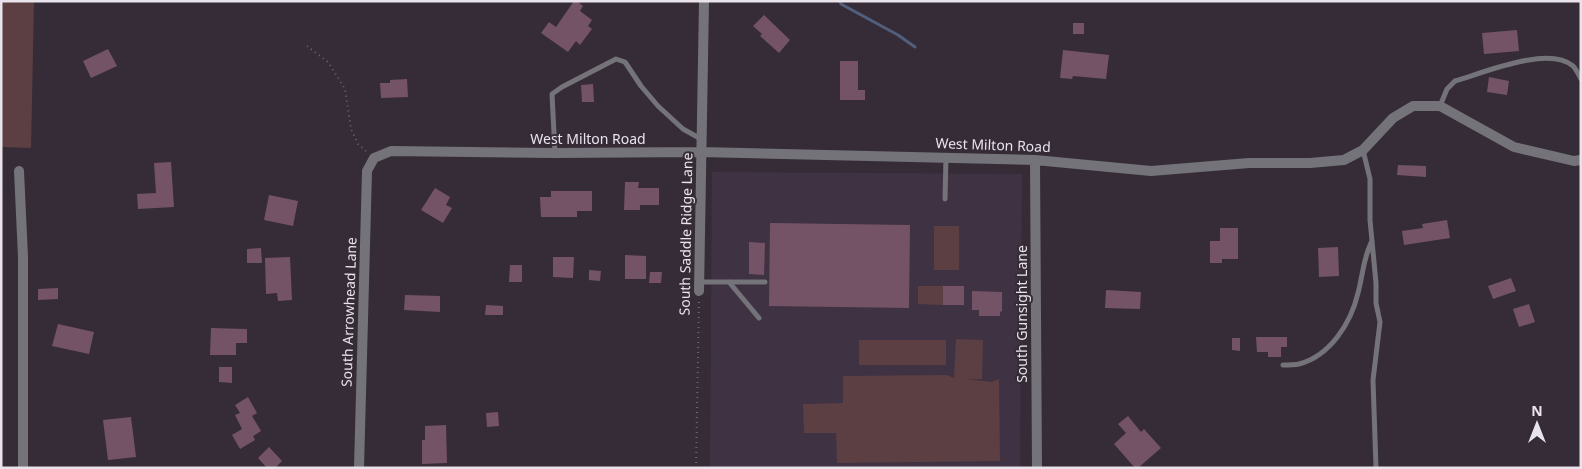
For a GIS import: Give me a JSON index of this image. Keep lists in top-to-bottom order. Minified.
{"streets":{"street":["West Milton Road","South Saddle Ridge Lane","South Arrowhead Lane","South Gunsight Lane"]},"crossings":[["West Milton Road","South Saddle Ridge Lane"],["West Milton Road","South Arrowhead Lane"],["West Milton Road","South Gunsight Lane"]],"north":"top"}
